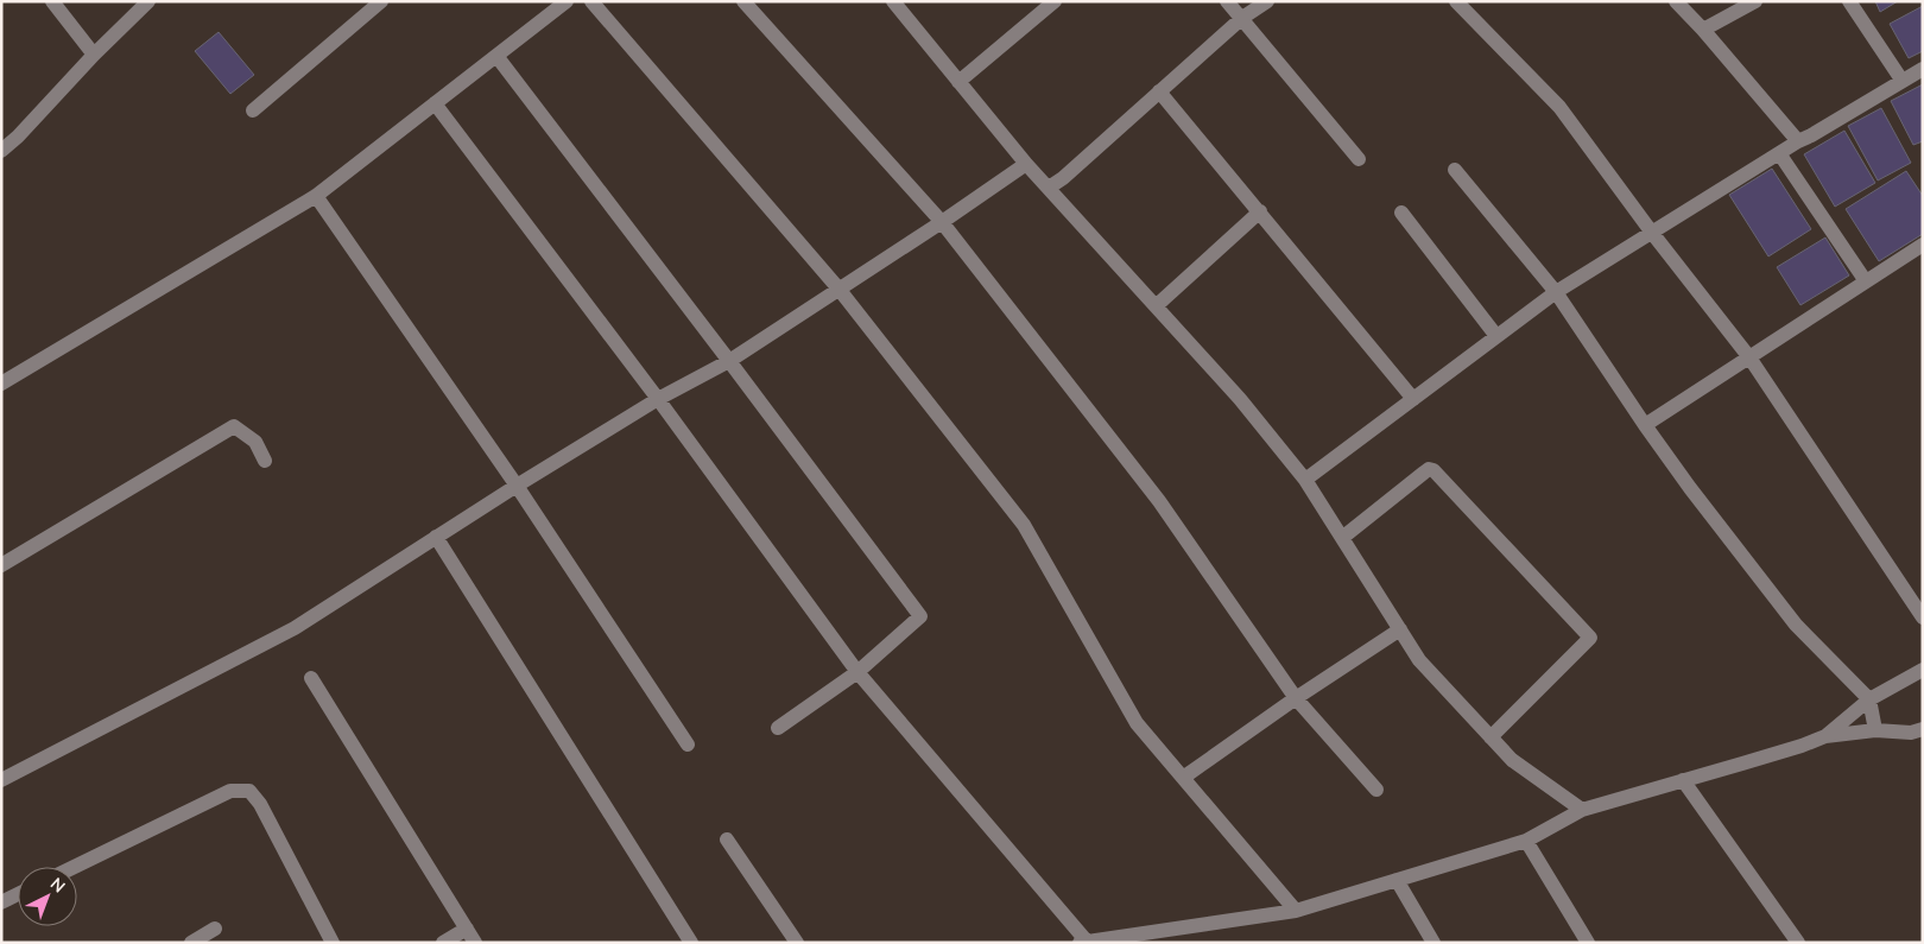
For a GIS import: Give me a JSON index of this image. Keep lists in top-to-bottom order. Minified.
{"north":"top right"}
